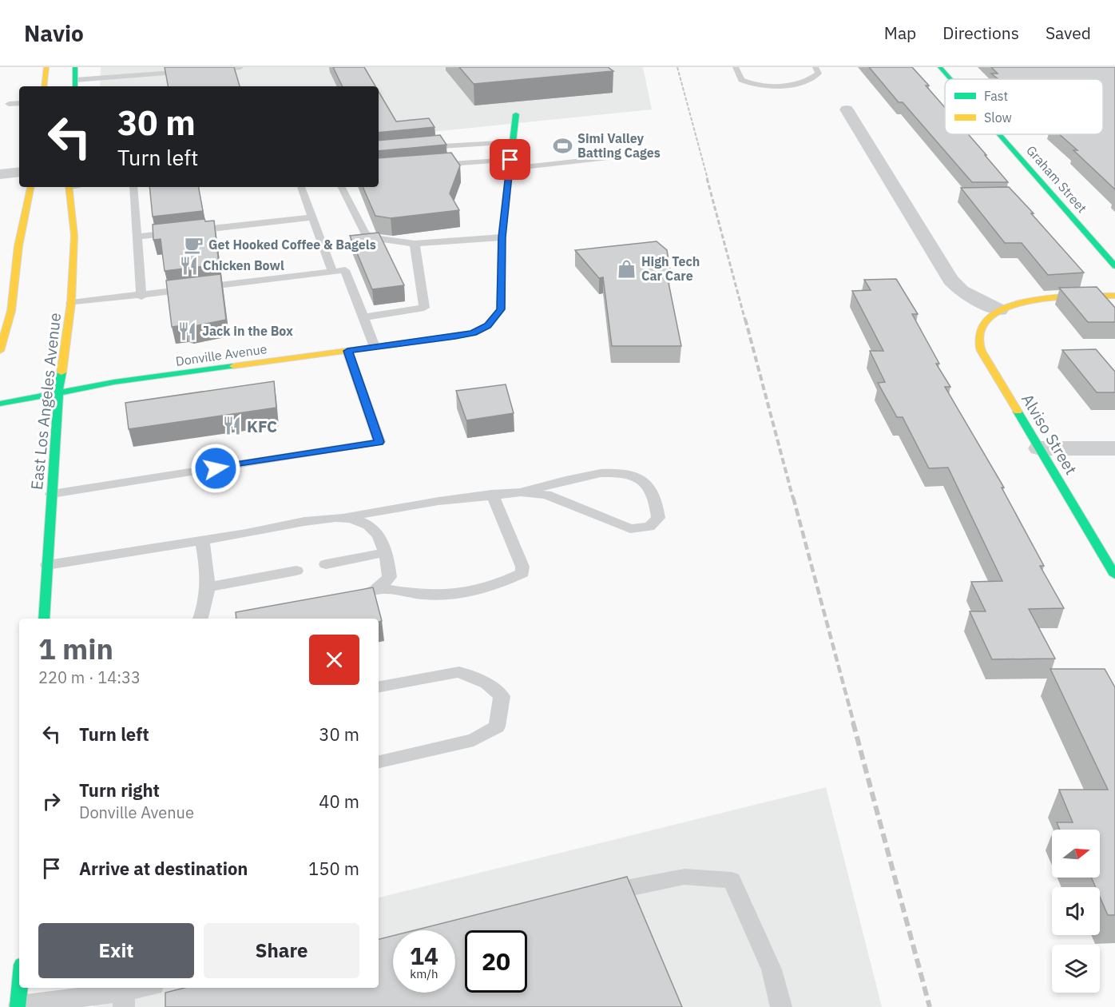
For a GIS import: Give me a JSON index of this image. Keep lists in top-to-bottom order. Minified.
{"streets":{"street":["Graham Street","Donville Avenue","East Los Angeles Avenue","Alviso Street"]},"crossings":[["Donville Avenue","East Los Angeles Avenue"]],"places":{"sports":["Simi Valley Batting Cages"],"cafe":["Get Hooked Coffee & Bagels"],"restaurant":["Chicken Bowl","Jack in the Box","KFC"],"shop":["High Tech Car Care"]},"legend":["Fast","Slow"],"north":"right","page":{"header":"Navio","nav":["Map","Directions","Saved"],"turn":["30 m","Turn left"],"heading":["1 min","220 m · 14:33"],"list":[{"name":"Turn left","value":"30 m"},{"name":"Turn right","note":"Donville Avenue","value":"40 m"},{"name":"Arrive at destination","value":"150 m"}],"buttons":["Exit","Share"],"speed":"14 km/h","limit":"20"}}
